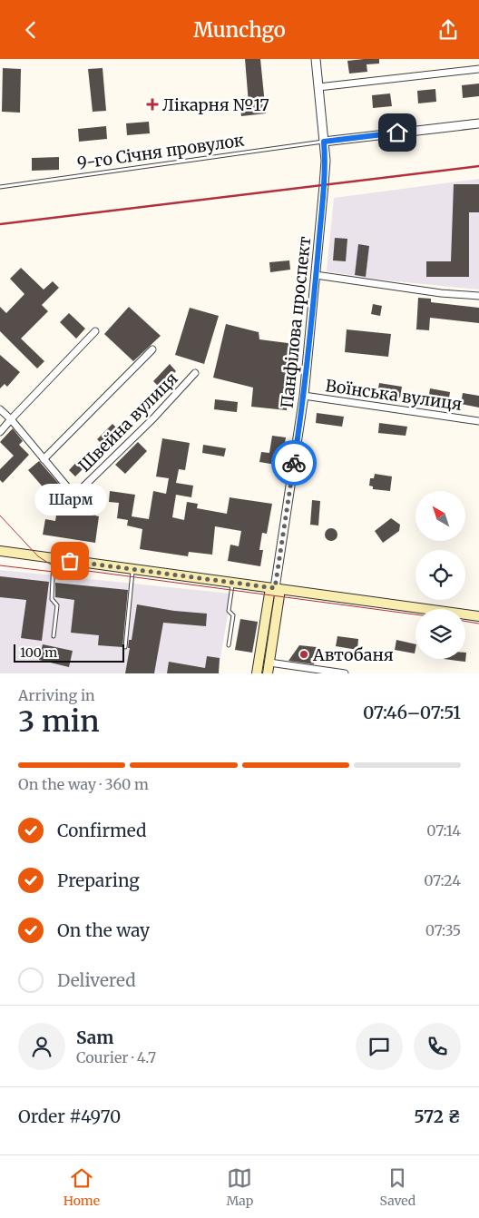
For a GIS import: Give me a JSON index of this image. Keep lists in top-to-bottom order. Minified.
{"streets":{"main road":["Панфілова проспект"],"street":["Воїнська вулиця","Швейна вулиця"],"lane":["9-го Січня провулок"]},"crossings":[["9-го Січня провулок","Панфілова проспект"],["Панфілова проспект","Воїнська вулиця"]],"places":{"health":["Лікарня №17"],"other":["Шарм","Автобаня"]},"scale_bar":"100 m","north":"top left","page":{"header":"Munchgo","bubble":"Шарм","scale":"100 m","heading":["3 min","Arriving in","07:46–07:51"],"panel":["Sam","Courier · 4.7","Order #4970","572 ₴"],"bar":"On the way · 360 m","list":[["Confirmed","07:14"],["Preparing","07:24"],["On the way","07:35"],"Delivered"],"tabs":["Home","Map","Saved"]}}
